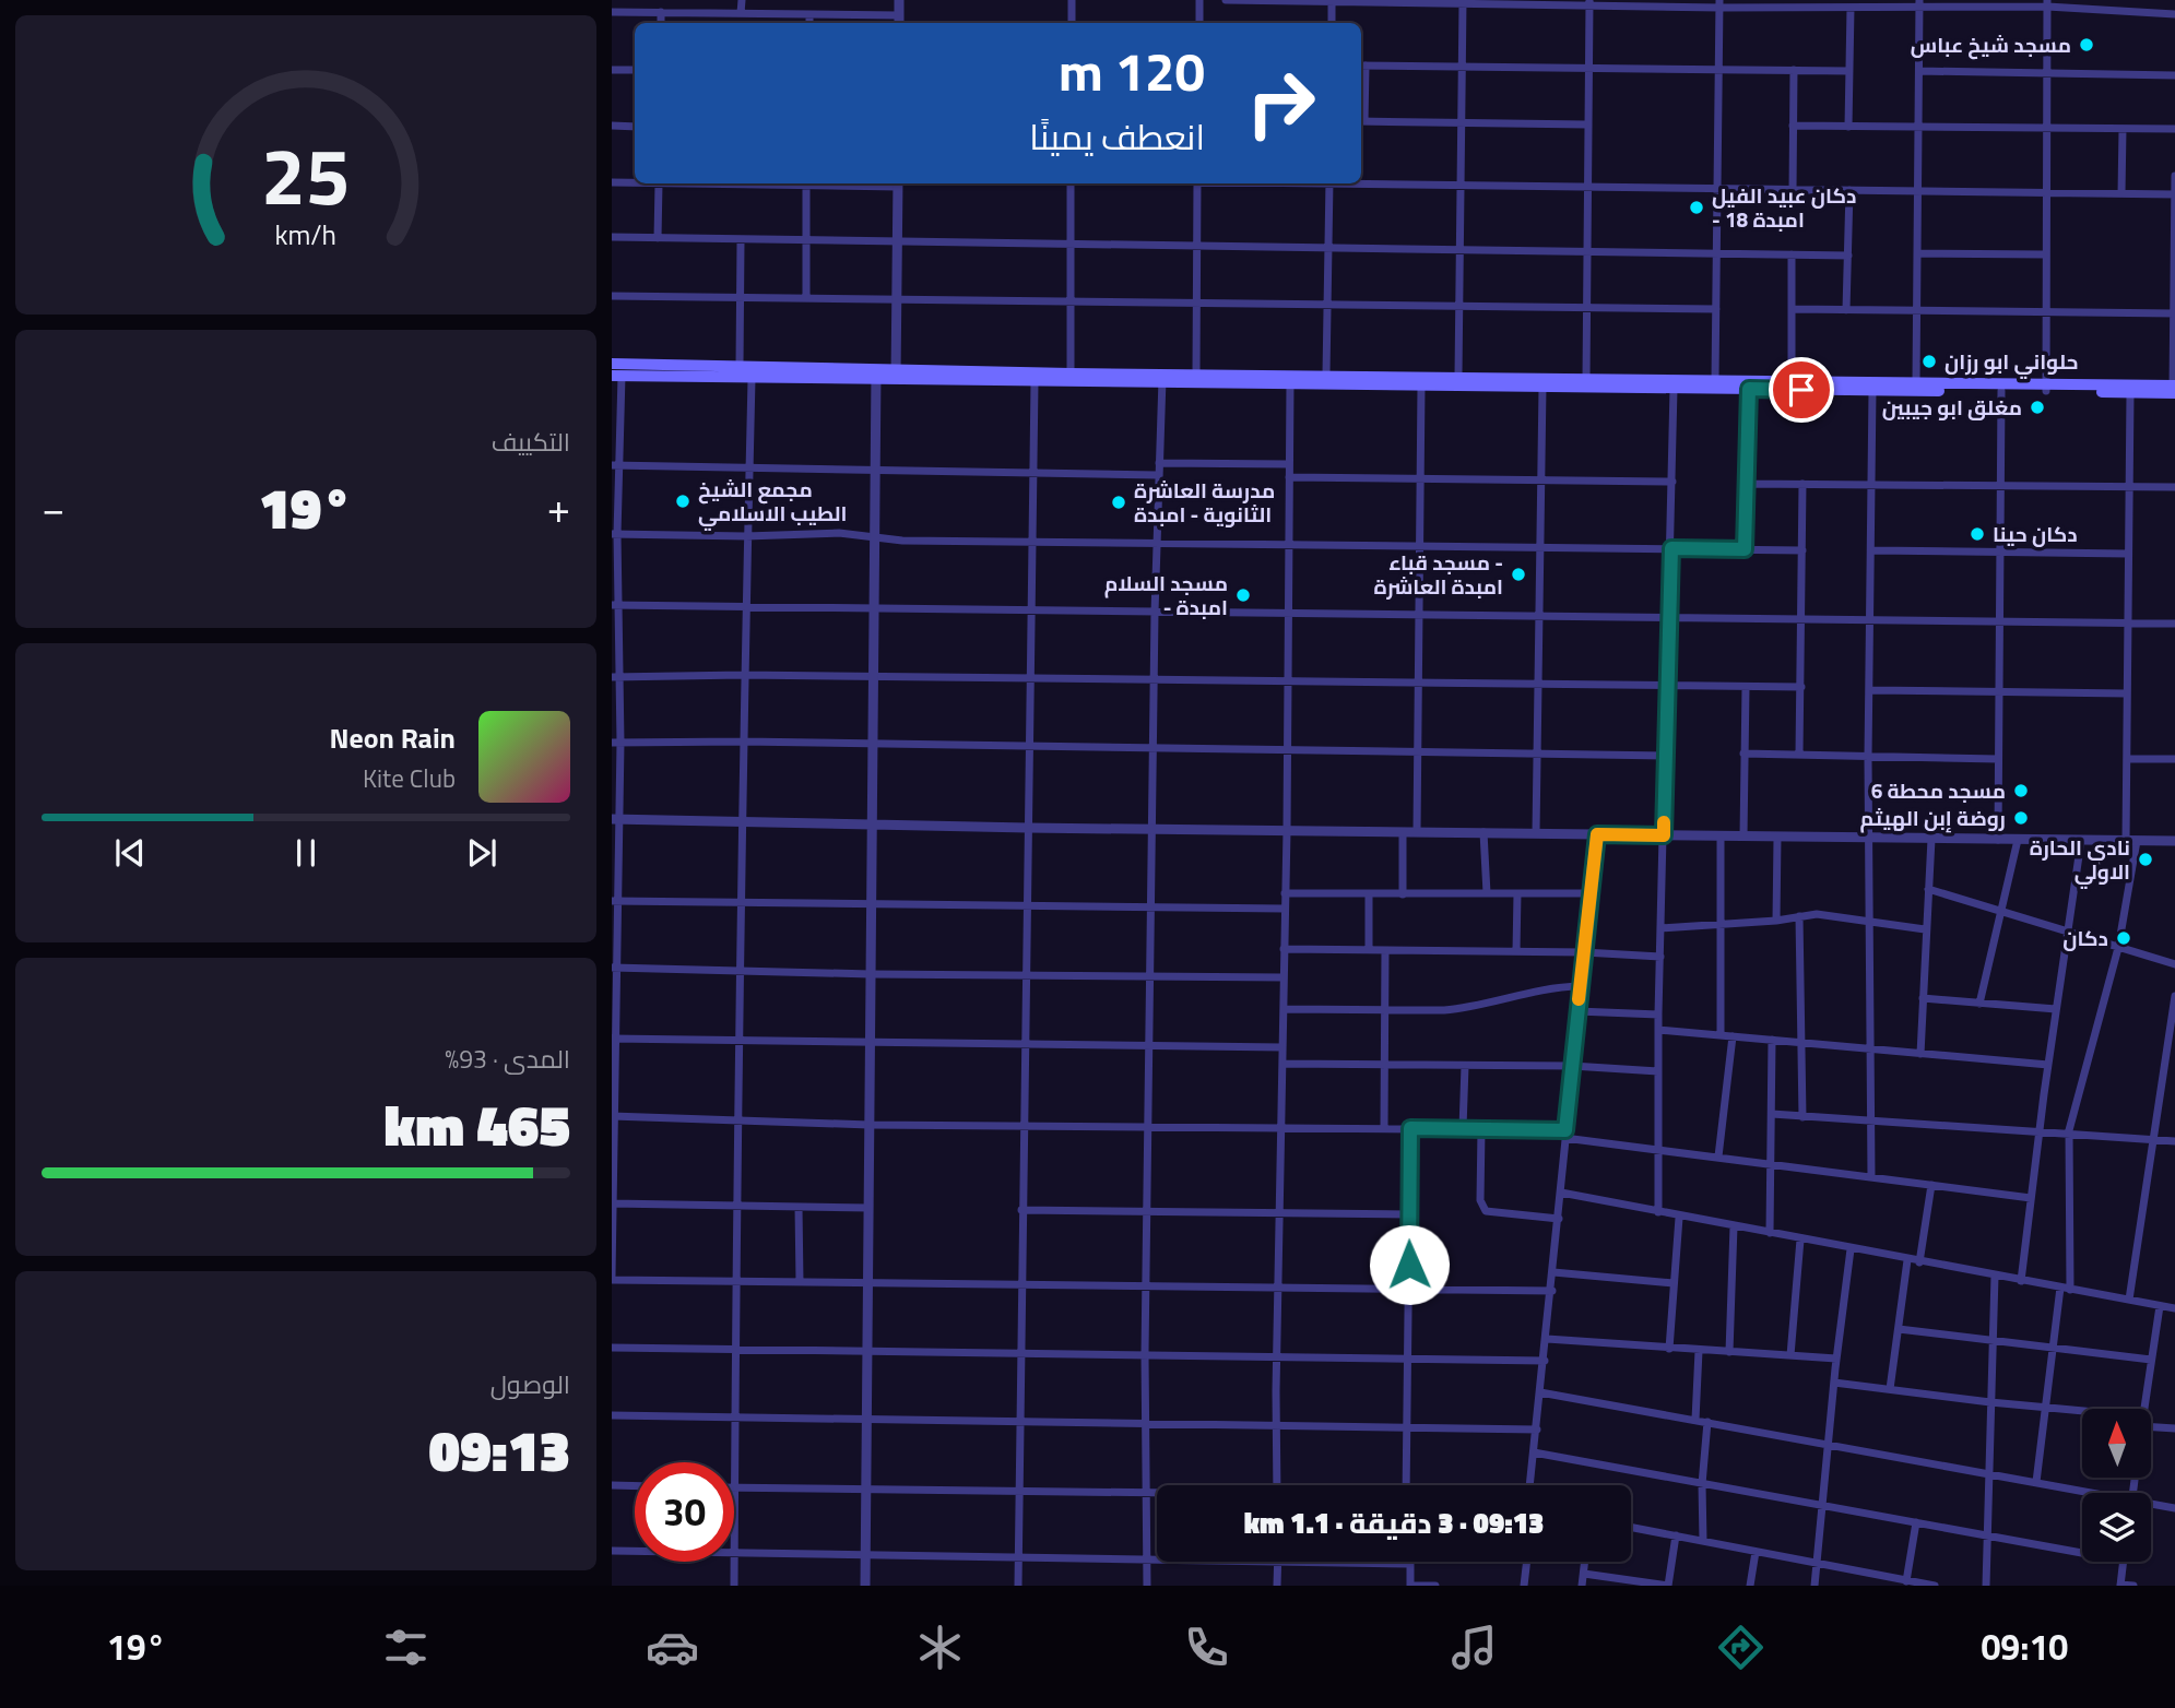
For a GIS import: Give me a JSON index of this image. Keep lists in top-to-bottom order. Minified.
{"places":["مسجد شيخ عباس","دكان عبيد الفيل - امبدة 18","حلواني ابو رزان","مغلق ابو جيبين","مجمع الشيخ الطيب الاسلامي","مدرسة العاشرة الثانوية - امبدة","دكان حينا","مسجد قباء - امبدة العاشرة","مسجد السلام - امبدة","مسجد محطة 6","روضة إبن الهيثم","نادي الحارة الاولي","دكان"],"north":"top","page":{"turn":["120 m","انعطف يمينًا"],"tile":["التكييف",["المدى · 93%","465 km"],["الوصول","09:13"]],"heat":["−","19°","+"],"song":["Neon Rain","Kite Club"],"limit":"30","trip":"09:13 · 3 دقيقة · 1.1 km","tabs":["09:10","19°"],"gauge":["25","km/h"]}}
